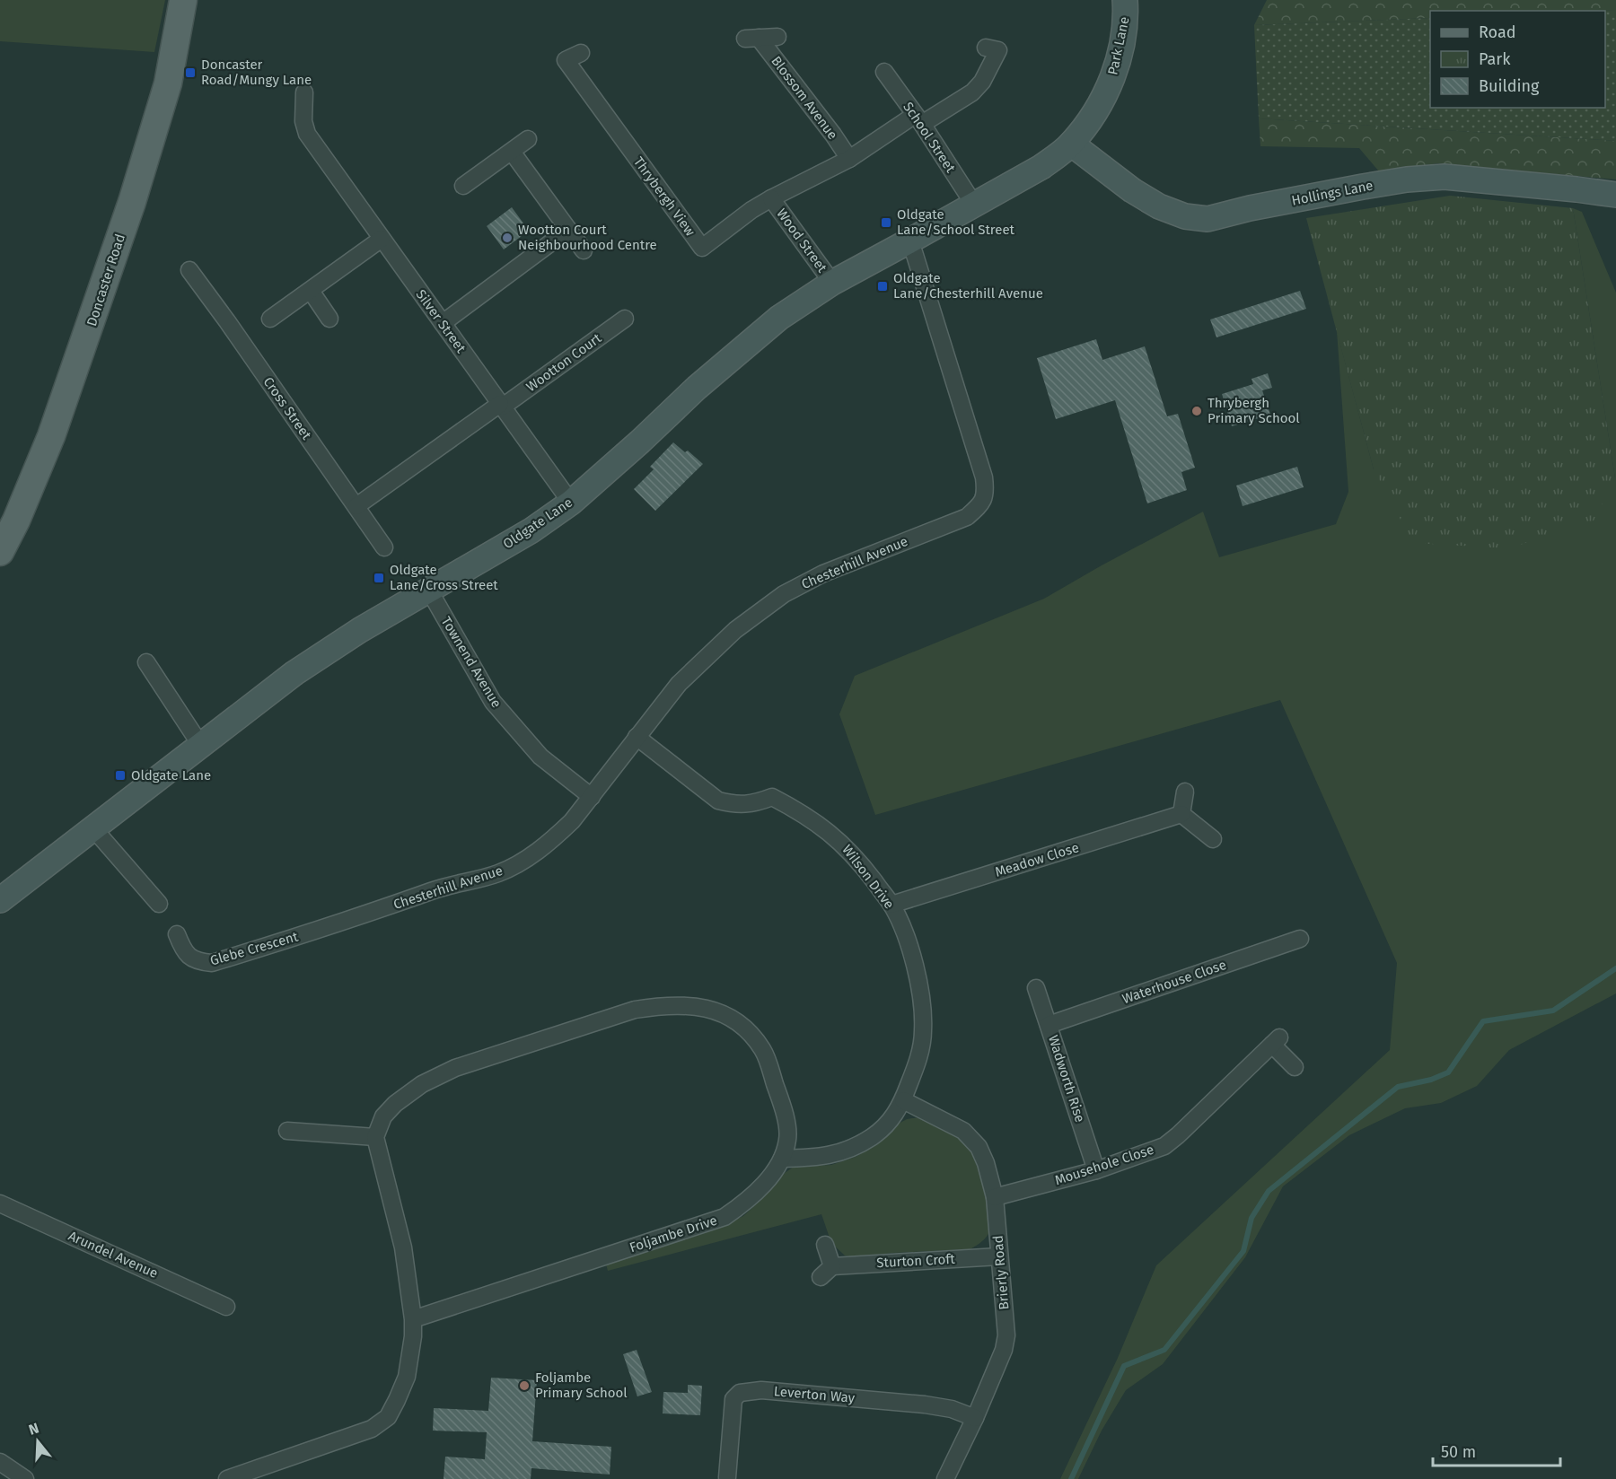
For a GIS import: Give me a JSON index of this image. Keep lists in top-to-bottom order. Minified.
{"streets":{"main road":["Doncaster Road"],"street":["Park Lane","Blossom Avenue","School Street","Hollings Lane","Thrybergh View","Wood Street","Silver Street","Wootton Court","Cross Street","Oldgate Lane","Chesterhill Avenue","Townend Avenue","Meadow Close","Wilson Drive","Glebe Crescent","Waterhouse Close","Wadworth Rise","Mousehole Close","Foljambe Drive","Arundel Avenue","Sturton Croft","Brierly Road","Leverton Way"]},"crossings":[["Park Lane","Hollings Lane"],["Park Lane","Oldgate Lane"],["Blossom Avenue","Thrybergh View"],["School Street","Thrybergh View"],["School Street","Oldgate Lane"],["Hollings Lane","Oldgate Lane"],["Thrybergh View","Wood Street"],["Wood Street","Oldgate Lane"],["Silver Street","Wootton Court"],["Silver Street","Oldgate Lane"],["Oldgate Lane","Chesterhill Avenue"],["Oldgate Lane","Townend Avenue"],["Chesterhill Avenue","Townend Avenue"],["Chesterhill Avenue","Wilson Drive"],["Chesterhill Avenue","Glebe Crescent"],["Meadow Close","Wilson Drive"],["Wilson Drive","Foljambe Drive"],["Wilson Drive","Brierly Road"],["Waterhouse Close","Wadworth Rise"],["Wadworth Rise","Mousehole Close"],["Mousehole Close","Brierly Road"],["Sturton Croft","Brierly Road"],["Brierly Road","Leverton Way"]],"places":{"transit":["Doncaster Road/Mungy Lane","Oldgate Lane/School Street","Oldgate Lane/Chesterhill Avenue","Oldgate Lane/Cross Street","Oldgate Lane"],"other":["Wootton Court Neighbourhood Centre","Thrybergh Primary School","Foljambe Primary School"]},"legend":["Road","Park","Building"],"scale_bar":"50 m","north":"top"}
